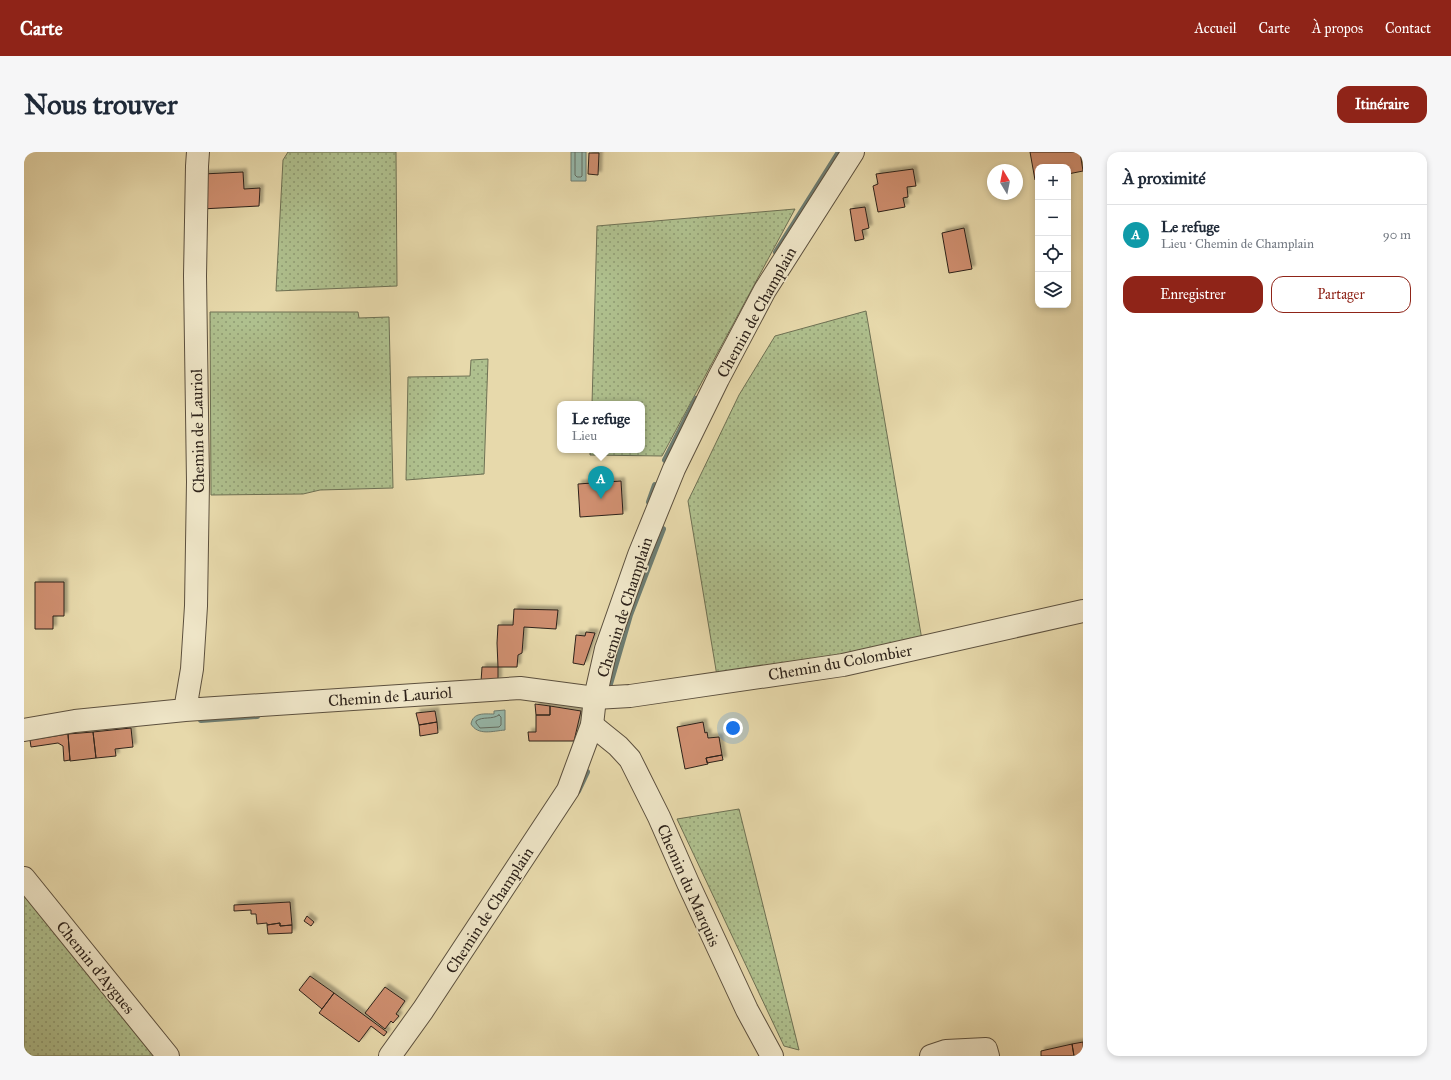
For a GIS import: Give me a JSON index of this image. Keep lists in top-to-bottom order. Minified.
{"streets":{"street":["Chemin de Champlain","Chemin de Lauriol","Chemin du Colombier","Chemin du Marquis","Chemin d'Aygues"]},"crossings":[["Chemin de Champlain","Chemin de Lauriol"],["Chemin de Champlain","Chemin du Colombier"],["Chemin de Champlain","Chemin du Marquis"],["Chemin de Lauriol","Chemin du Colombier"]],"north":"top","page":{"header":"Carte","nav":["Accueil","Carte","À propos","Contact"],"buttons":["Itinéraire",["Enregistrer","Partager"]],"title":"Nous trouver","heading":"À proximité","map_buttons":["+","−"],"list":[{"mark":"A","name":"Le refuge","note":"Lieu · Chemin de Champlain","value":"90 m"}],"popup":["Le refuge","Lieu"],"pins":"A"}}
